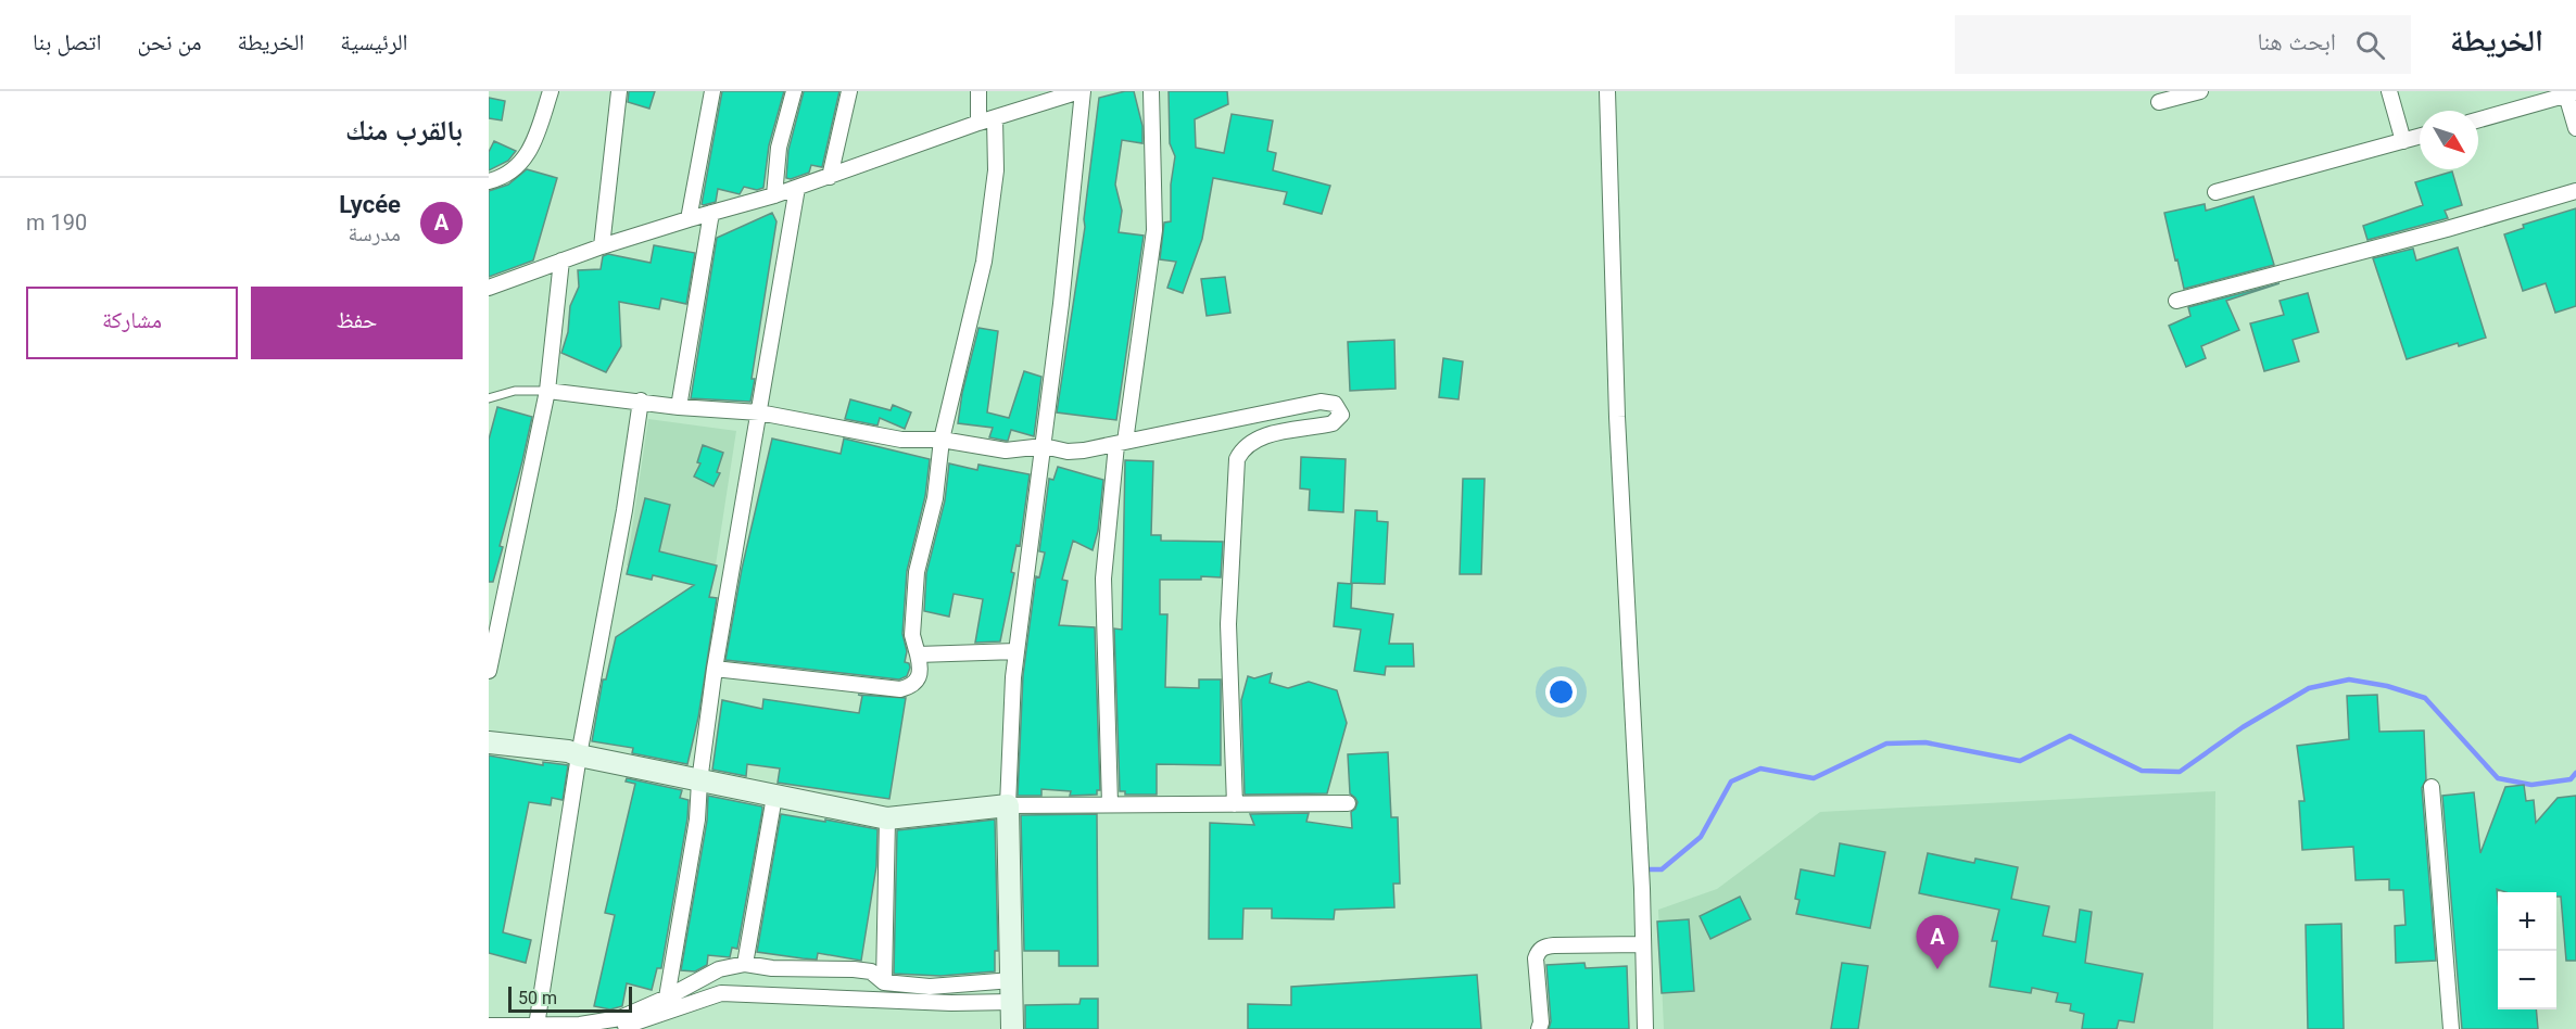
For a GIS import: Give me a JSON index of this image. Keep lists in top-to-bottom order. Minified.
{"scale_bar":"50 m","north":"bottom right","page":{"header":"الخريطة","search":"ابحث هنا","nav":["الرئيسية","الخريطة","من نحن","اتصل بنا"],"heading":"بالقرب منك","list":[{"mark":"A","name":"Lycée","note":"مدرسة","value":"190 m"}],"buttons":["حفظ","مشاركة"],"map_buttons":["+","−"],"pins":"A","scale":"50 m"}}
